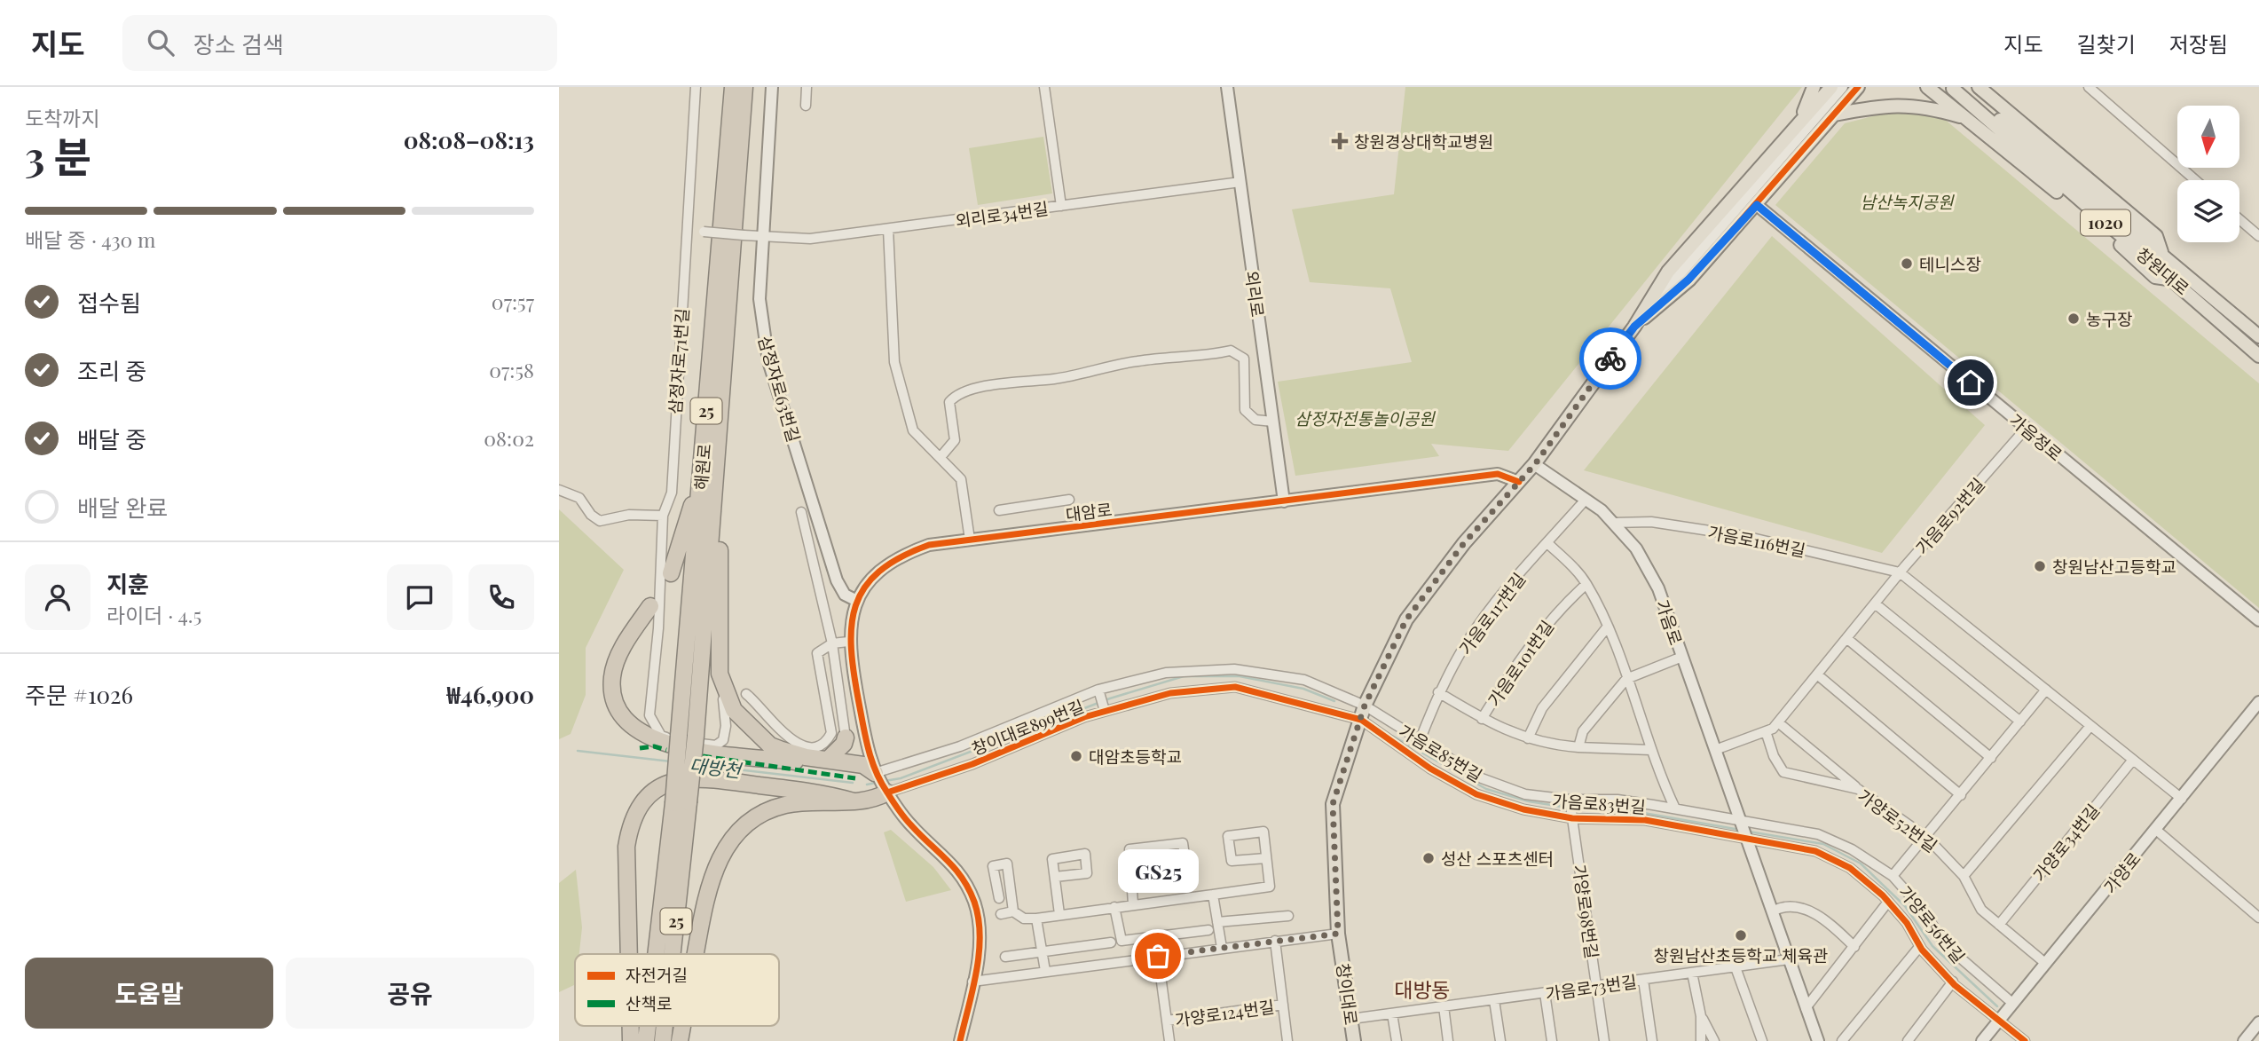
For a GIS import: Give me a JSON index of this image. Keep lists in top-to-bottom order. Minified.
{"streets":{"highway":["25","해원로"],"main road":["1020","창원대로","창이대로"],"street":["외리로34번길","외리로","삼정자로71번길","삼정자로63번길","가음정로","대암로","가음로92번길","가음로116번길","가음로117번길","가음로","가음로101번길","창이대로899번길","가음로85번길","가음로83번길","가양로52번길","가양로34번길","가양로","가양로98번길","가양로56번길","가음로73번길","가양로124번길"]},"crossings":[["외리로34번길","외리로"],["외리로34번길","삼정자로71번길"],["외리로34번길","삼정자로63번길"],["외리로","대암로"],["삼정자로63번길","대암로"],["25","해원로"],["가음정로","가음로92번길"],["대암로","창이대로899번길"],["대암로","가음로85번길"],["대암로","창이대로"],["가음로92번길","가음로116번길"],["가음로92번길","가음로"],["가음로92번길","가양로52번길"],["가음로116번길","가음로"],["가음로117번길","가음로"],["가음로117번길","가음로101번길"],["가음로117번길","가음로85번길"],["가음로","가음로85번길"],["가음로","가음로83번길"],["가음로","가양로56번길"],["가음로","창이대로"],["창이대로899번길","가음로83번길"],["창이대로899번길","창이대로"],["가음로85번길","가양로98번길"],["가음로85번길","가양로56번길"],["가음로85번길","창이대로"],["가음로83번길","가양로"],["가음로83번길","가양로98번길"],["가음로83번길","창이대로"],["가양로52번길","가양로34번길"],["가양로52번길","가양로"],["가양로","가양로56번길"],["가양로98번길","가음로73번길"],["가음로73번길","창이대로"]],"districts":["대방동"],"water":["대방천"],"parks":["남산녹지공원","삼정자전통놀이공원"],"places":{"health":["창원경상대학교병원"],"other":["테니스장","농구장","창원남산고등학교","대암초등학교","성산 스포츠센터","창원남산초등학교 체육관","GS25"]},"legend":["자전거길","산책로"],"north":"bottom","page":{"header":"지도","search":"장소 검색","nav":["지도","길찾기","저장됨"],"heading":["3 분","도착까지","08:08–08:13"],"panel":["지훈","라이더 · 4.5","주문 #1026","₩46,900"],"bar":"배달 중 · 430 m","list":[["접수됨","07:57"],["조리 중","07:58"],["배달 중","08:02"],"배달 완료"],"bubble":"GS25","buttons":["도움말","공유"]}}
